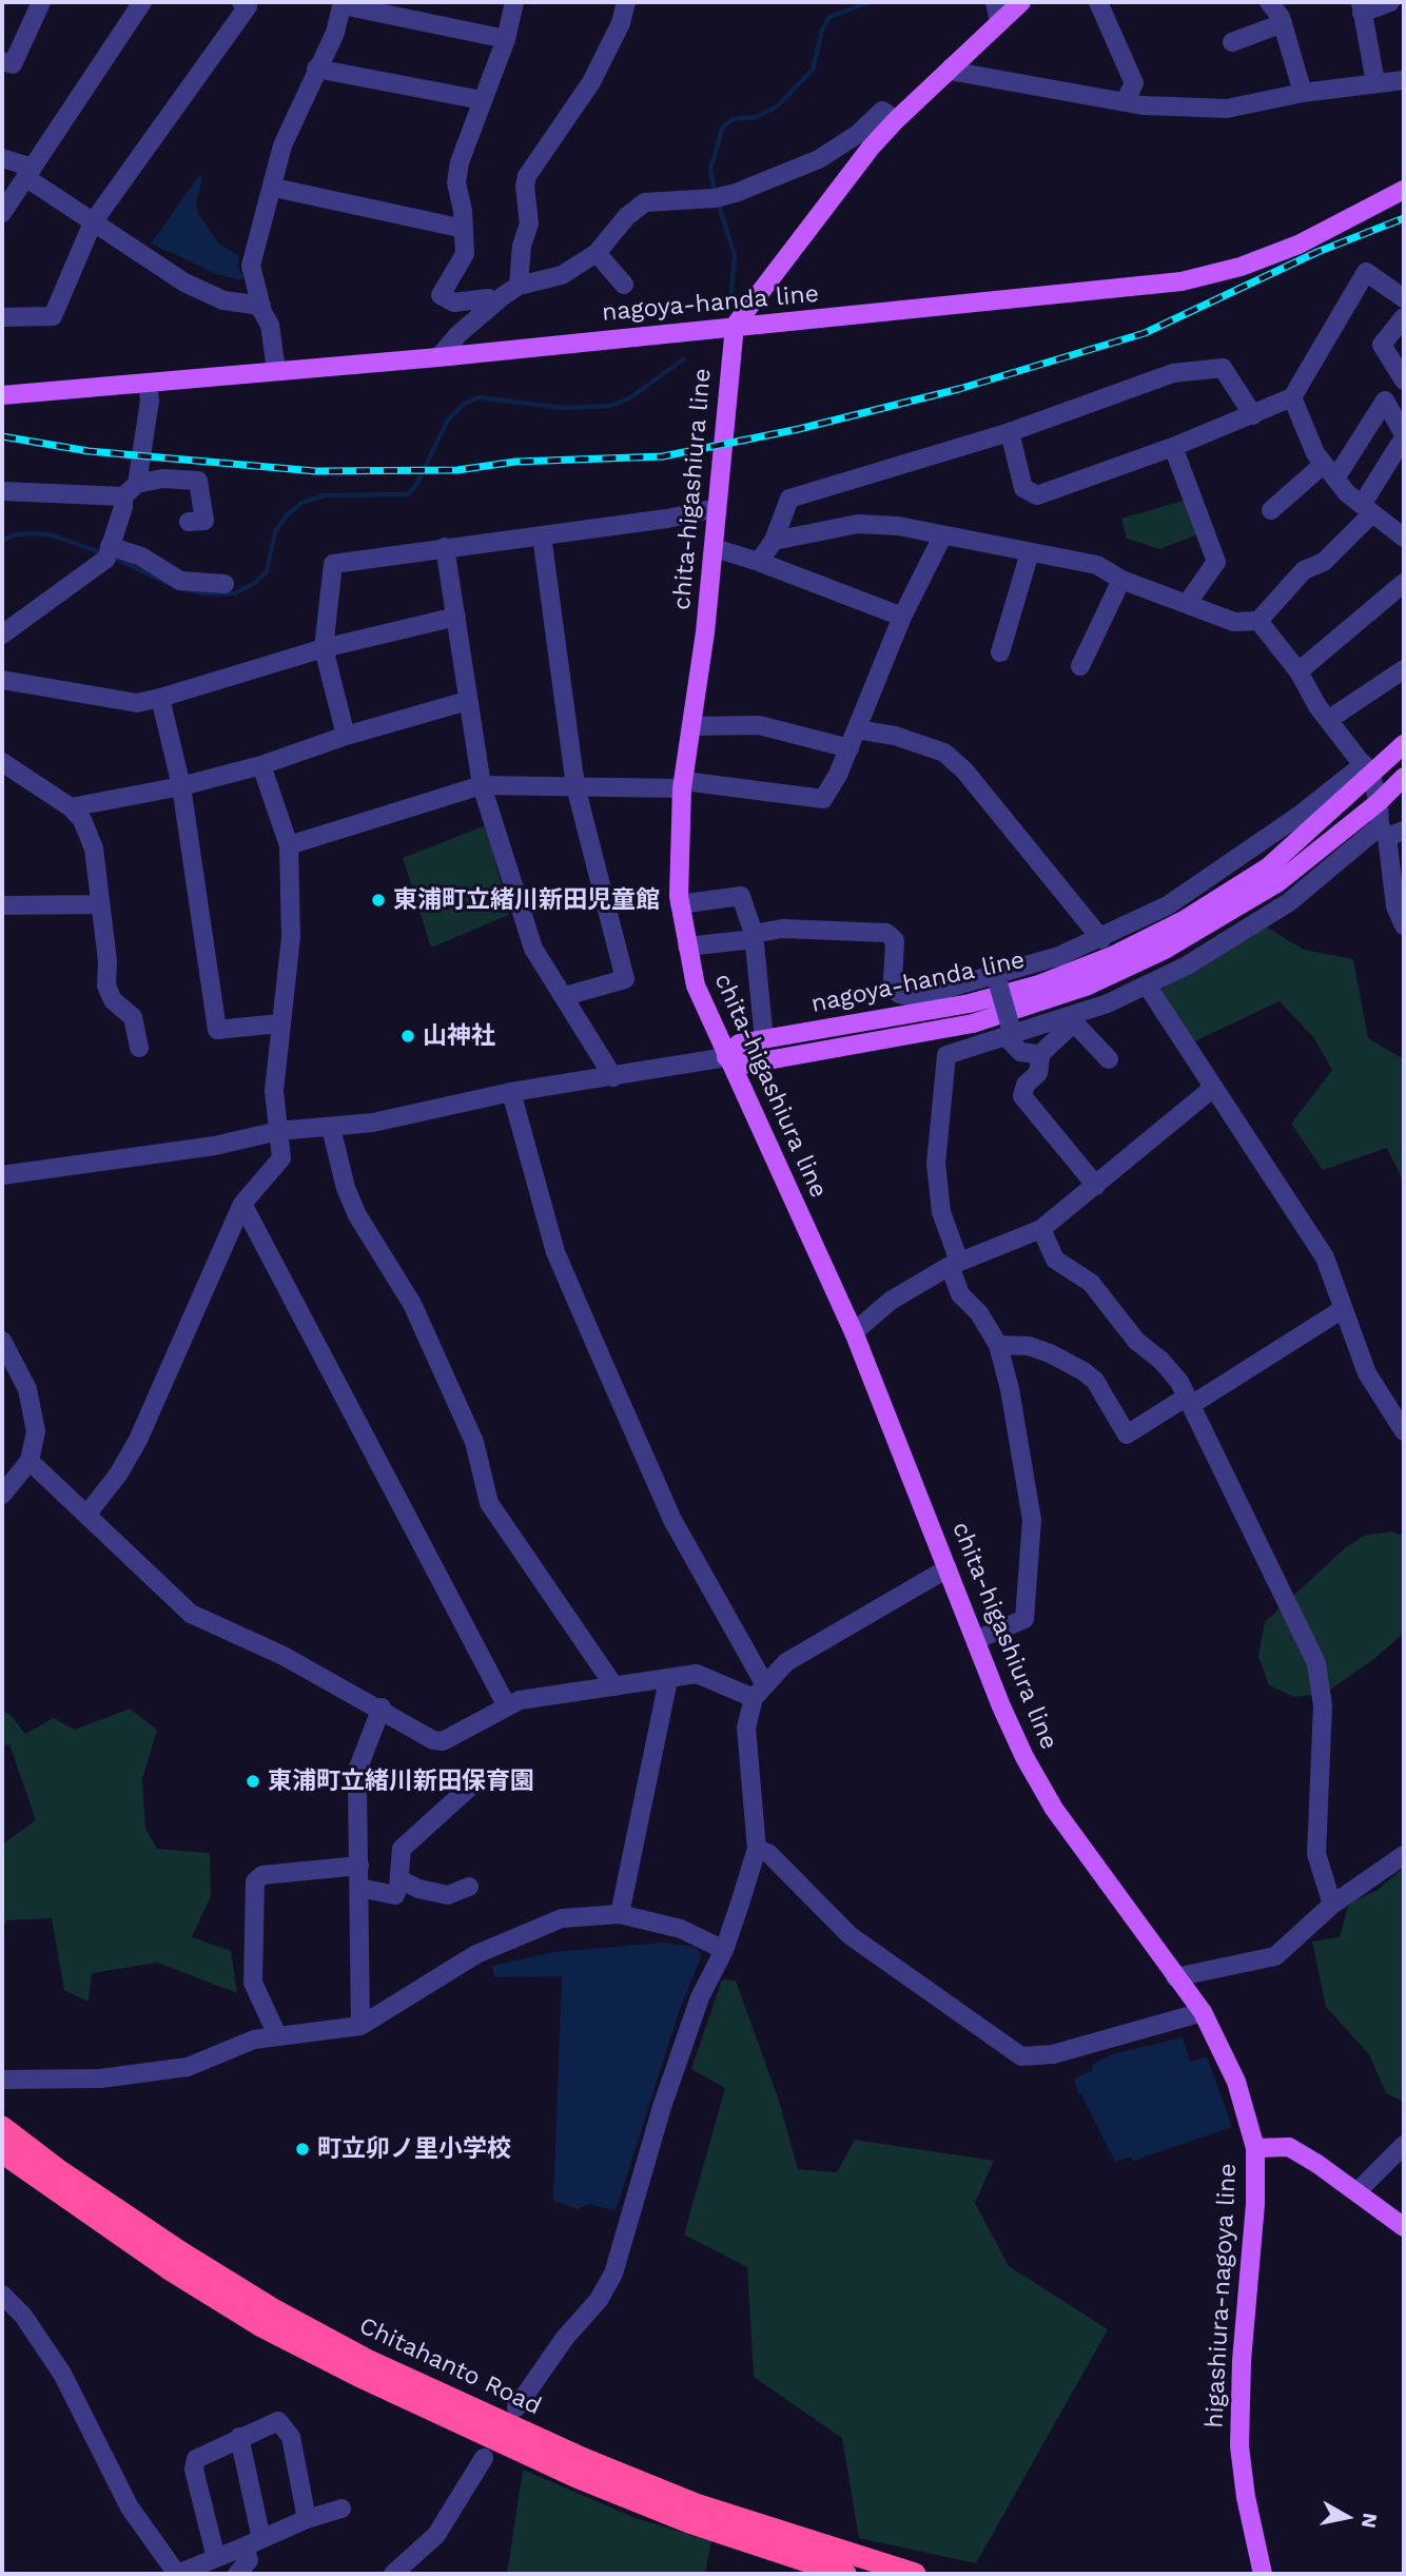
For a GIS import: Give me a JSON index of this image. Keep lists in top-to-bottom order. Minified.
{"streets":{"highway":["Chitahanto Road"],"main road":["nagoya-handa line","chita-higashiura line","higashiura-nagoya line"]},"crossings":[["nagoya-handa line","chita-higashiura line"],["chita-higashiura line","higashiura-nagoya line"]],"places":["東浦町立緒川新田児童館","山神社","東浦町立緒川新田保育園","町立卯ノ里小学校"],"north":"right"}
